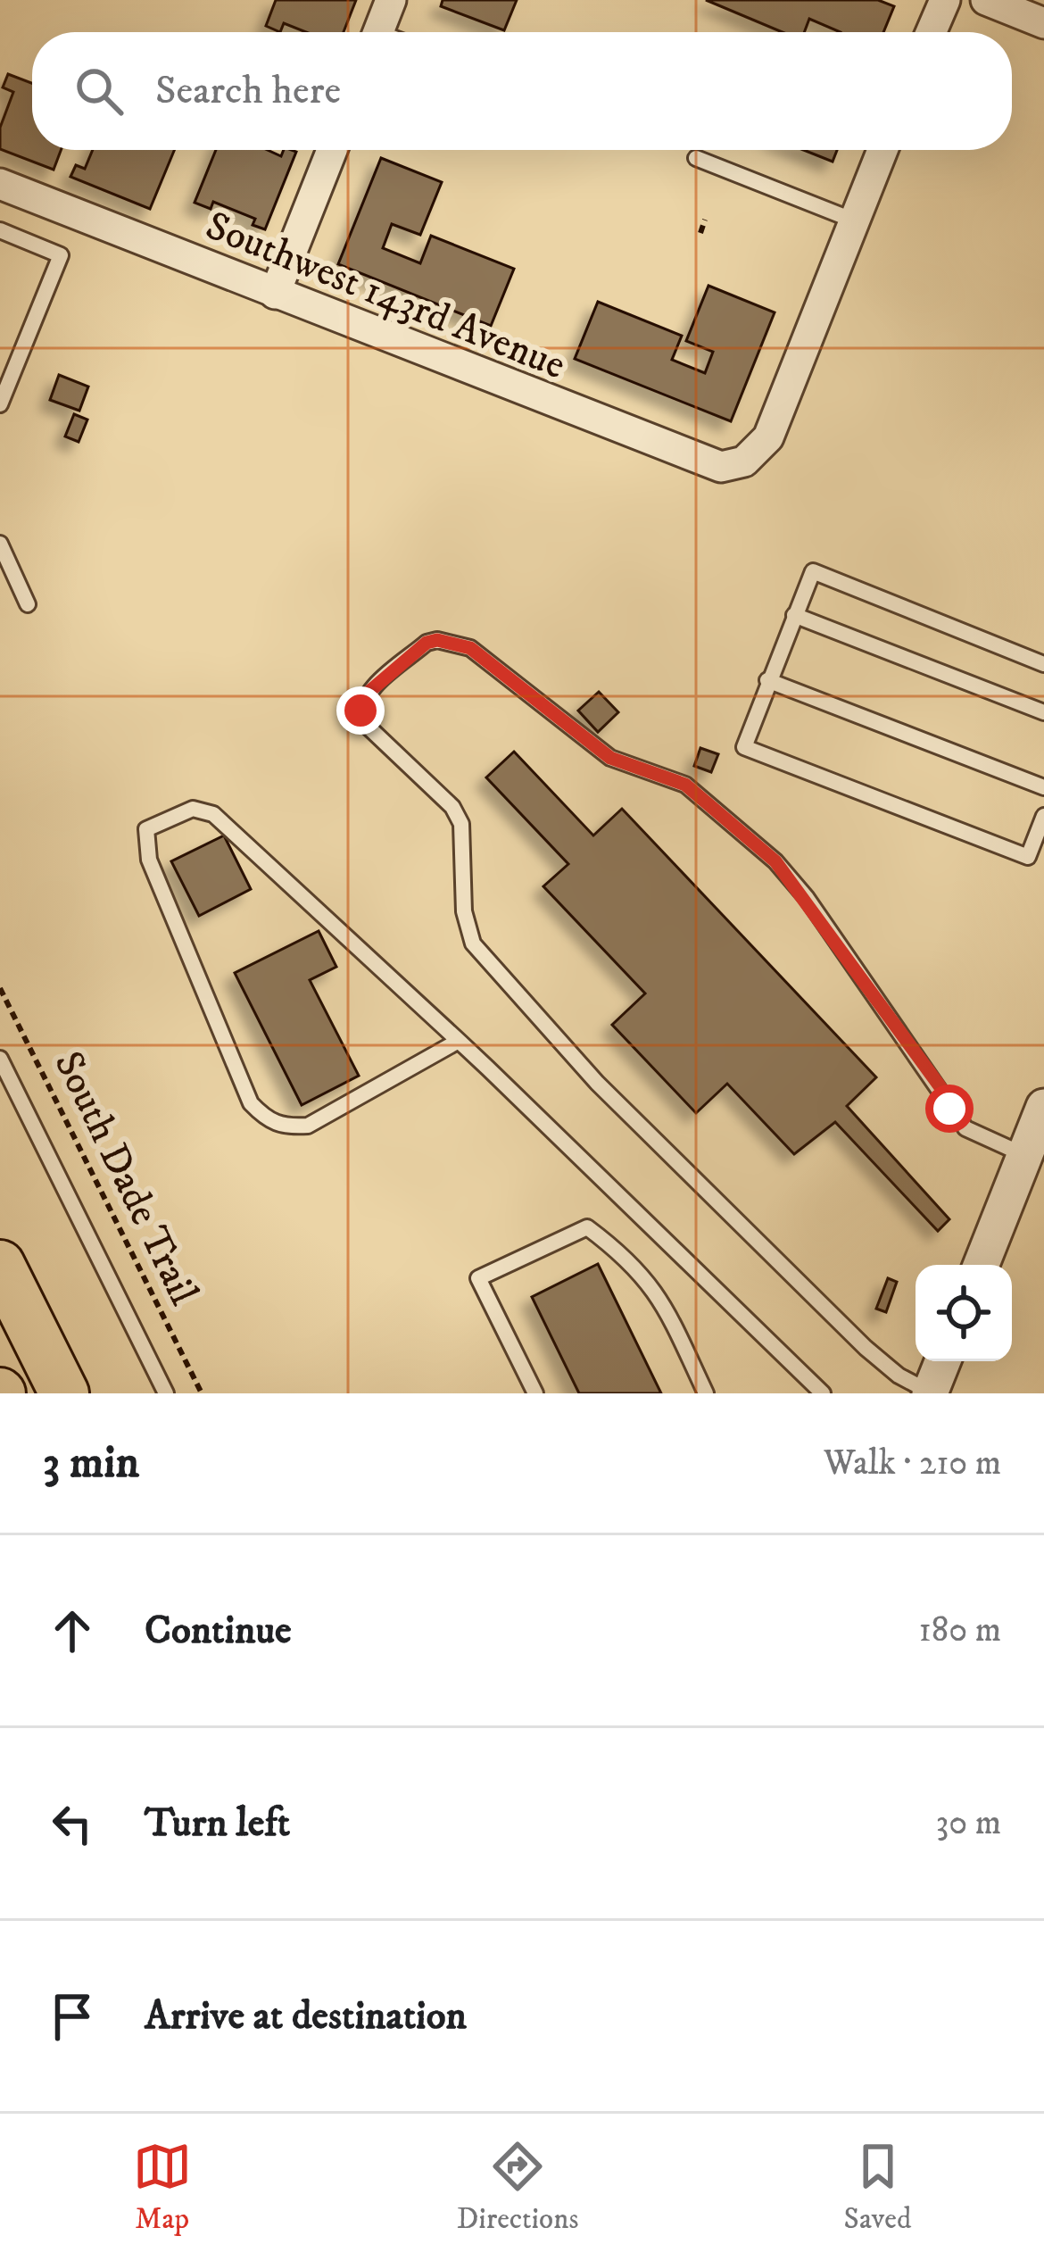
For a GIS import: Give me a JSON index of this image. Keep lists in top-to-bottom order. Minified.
{"streets":{"street":["Southwest 143rd Avenue"],"path":["South Dade Trail"]},"page":{"search":"Search here","heading":["3 min","Walk · 210 m"],"list":[["Continue","180 m"],["Turn left","30 m"],"Arrive at destination"],"nav":["Map","Directions","Saved"]}}
